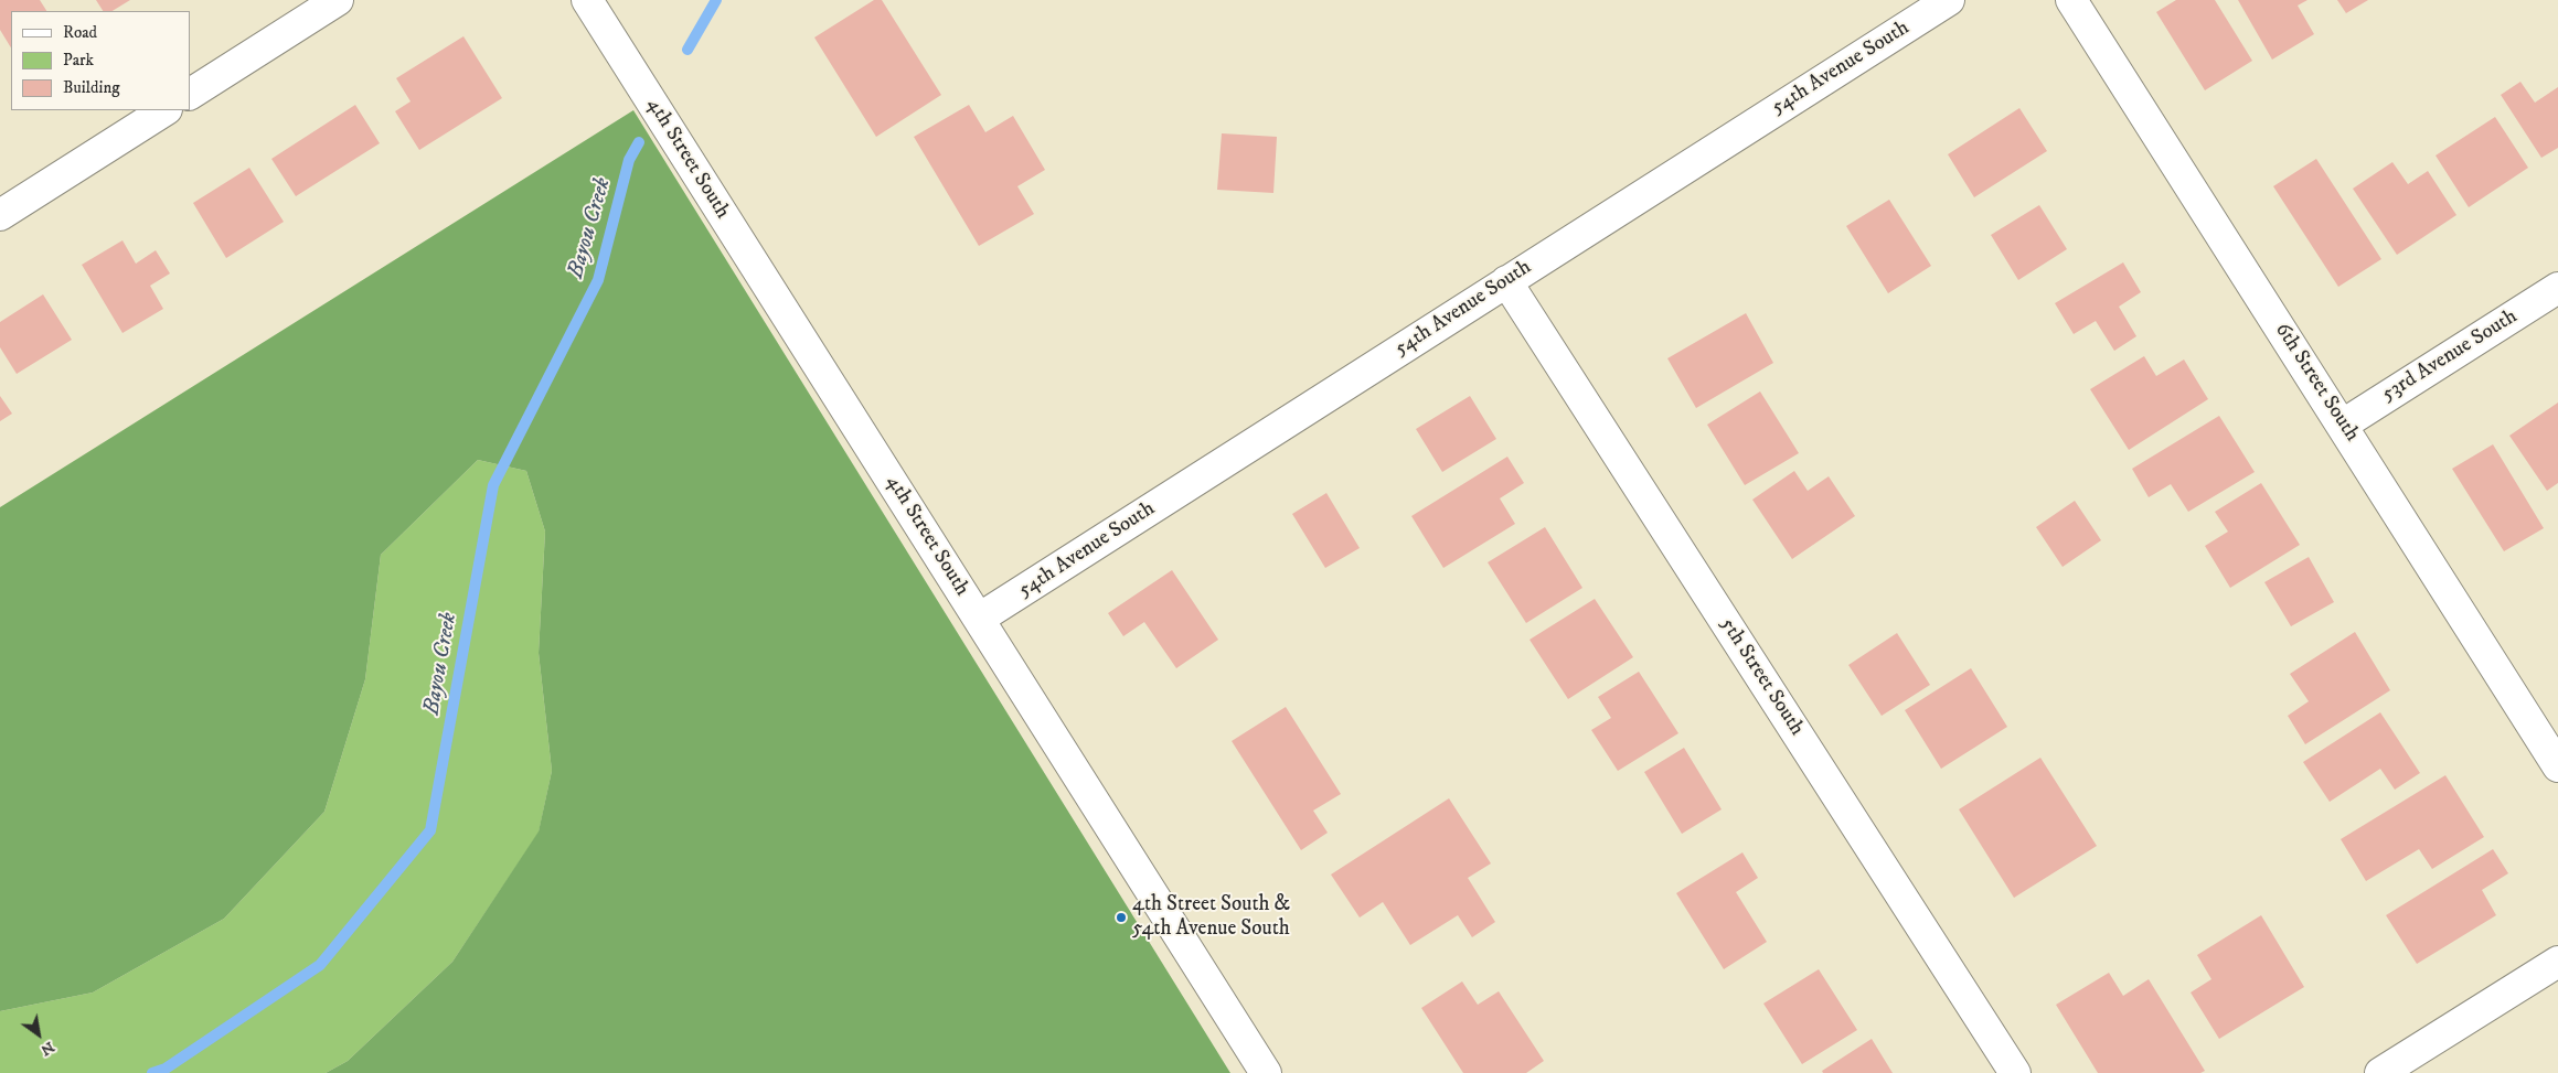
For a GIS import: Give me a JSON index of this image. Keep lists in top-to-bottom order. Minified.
{"streets":{"street":["54th Avenue South","4th Street South","53rd Avenue South","6th Street South","5th Street South"]},"crossings":[["54th Avenue South","4th Street South"],["54th Avenue South","5th Street South"],["53rd Avenue South","6th Street South"]],"water":["Bayou Creek"],"places":["4th Street South & 54th Avenue South"],"legend":["Road","Park","Building"],"north":"bottom right"}
